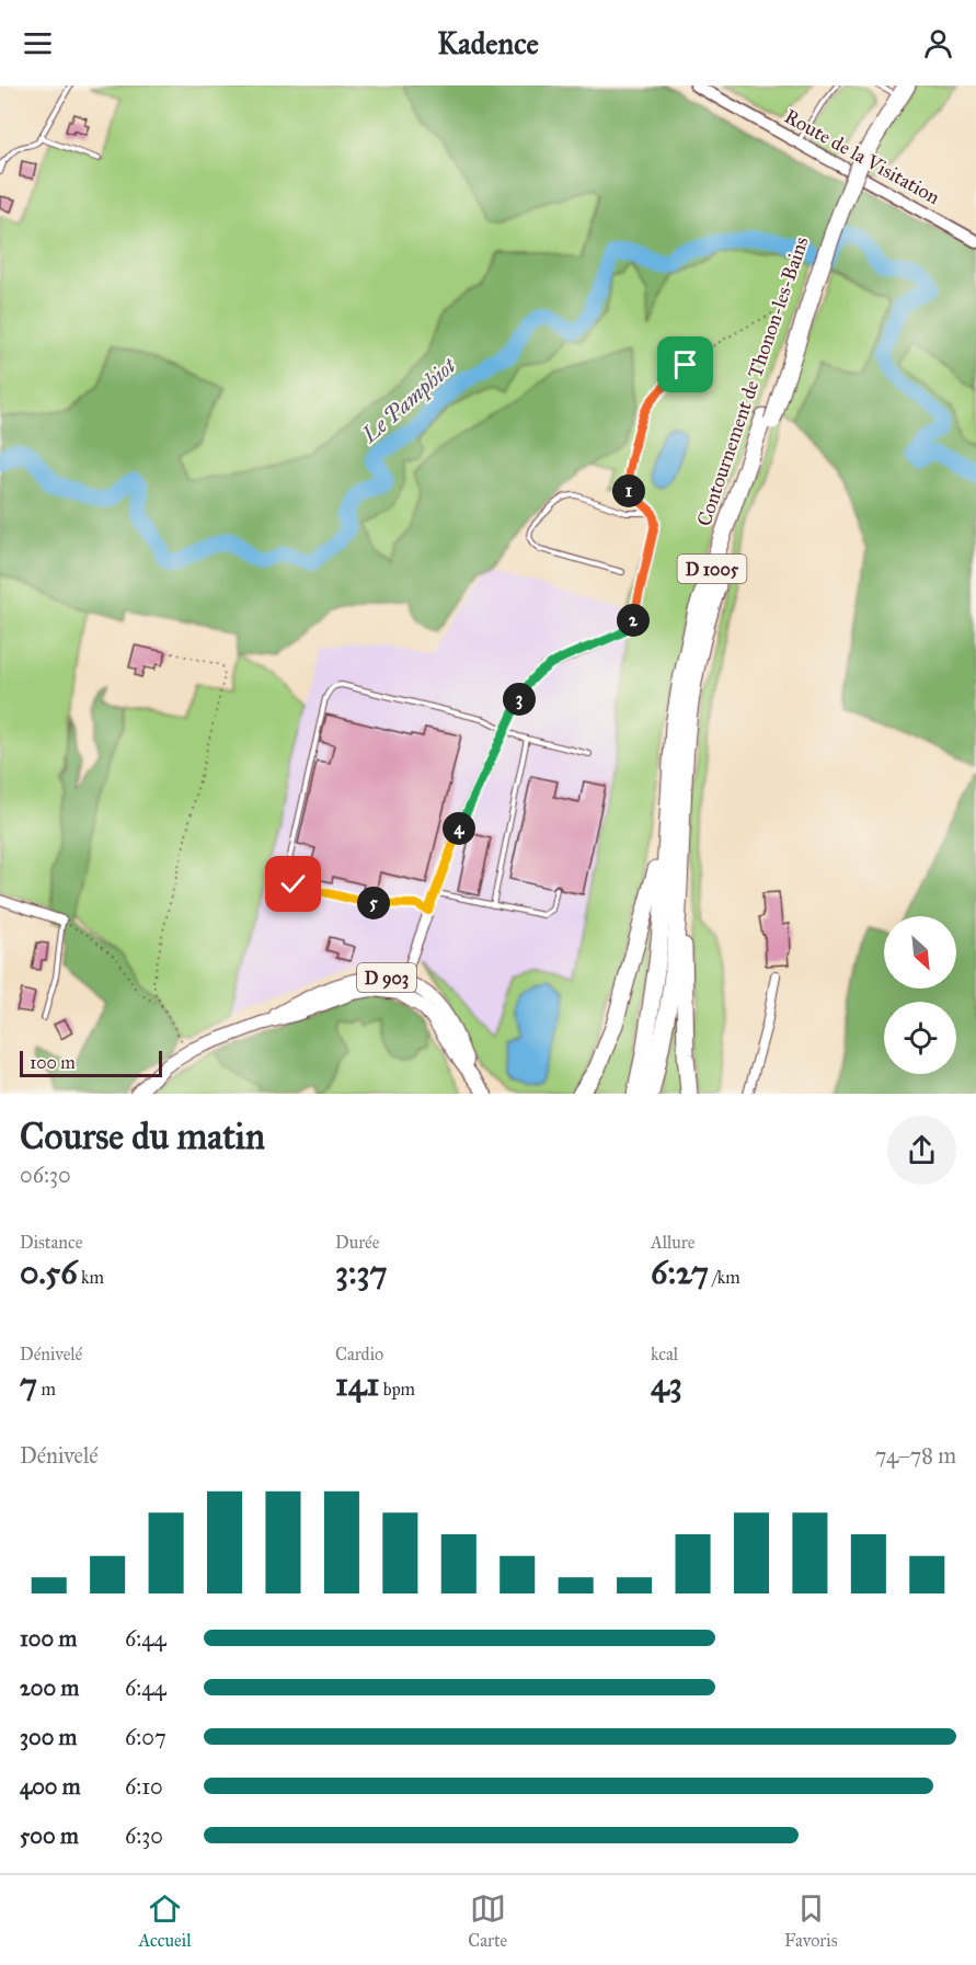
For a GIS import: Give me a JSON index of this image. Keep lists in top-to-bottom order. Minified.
{"streets":{"highway":["Contournement de Thonon-les-Bains","D 1005"],"main road":["D 903"],"street":["Route de la Visitation"]},"water":["Le Pamphiot"],"scale_bar":"100 m","north":"bottom right","page":{"header":"Kadence","pins":["1","2","3","4","5"],"scale":"100 m","heading":["Course du matin","06:30"],"stats":[["Distance","0.56 km"],["Durée","3:37"],["Allure","6:27 /km"],["Dénivelé","7 m"],["Cardio","141 bpm"],["kcal","43"]],"chart":["Dénivelé","74–78 m"],"list":[{"name":"100 m","note":"6:44"},{"name":"200 m","note":"6:44"},{"name":"300 m","note":"6:07"},{"name":"400 m","note":"6:10"},{"name":"500 m","note":"6:30"}],"tabs":["Accueil","Carte","Favoris"]}}
